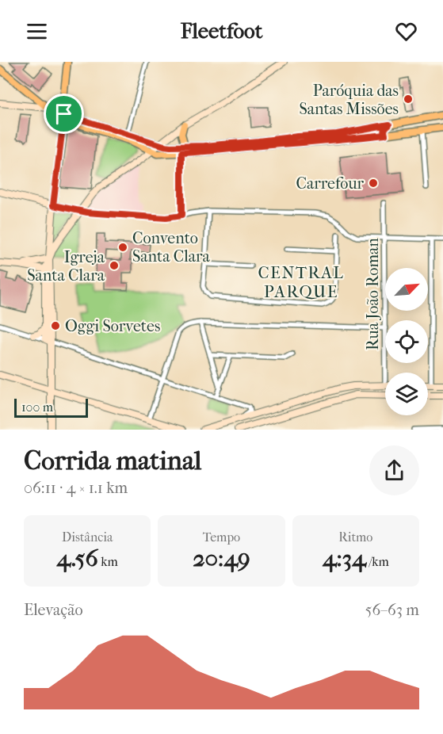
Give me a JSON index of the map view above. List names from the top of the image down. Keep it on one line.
{"streets":{"street":["Rua João Roman"]},"districts":["CENTRAL PARQUE"],"places":["Paróquia das Santas Missões","Carrefour","Convento Santa Clara","Igreja Santa Clara","Oggi Sorvetes"],"scale_bar":"100 m","north":"top right","page":{"header":"Fleetfoot","scale":"100 m","heading":["Corrida matinal","06:11 · 4 × 1.1 km"],"stats":[["Distância","4.56 km"],["Tempo","20:49"],["Ritmo","4:34 /km"]],"chart":["Elevação","56–63 m"]}}
